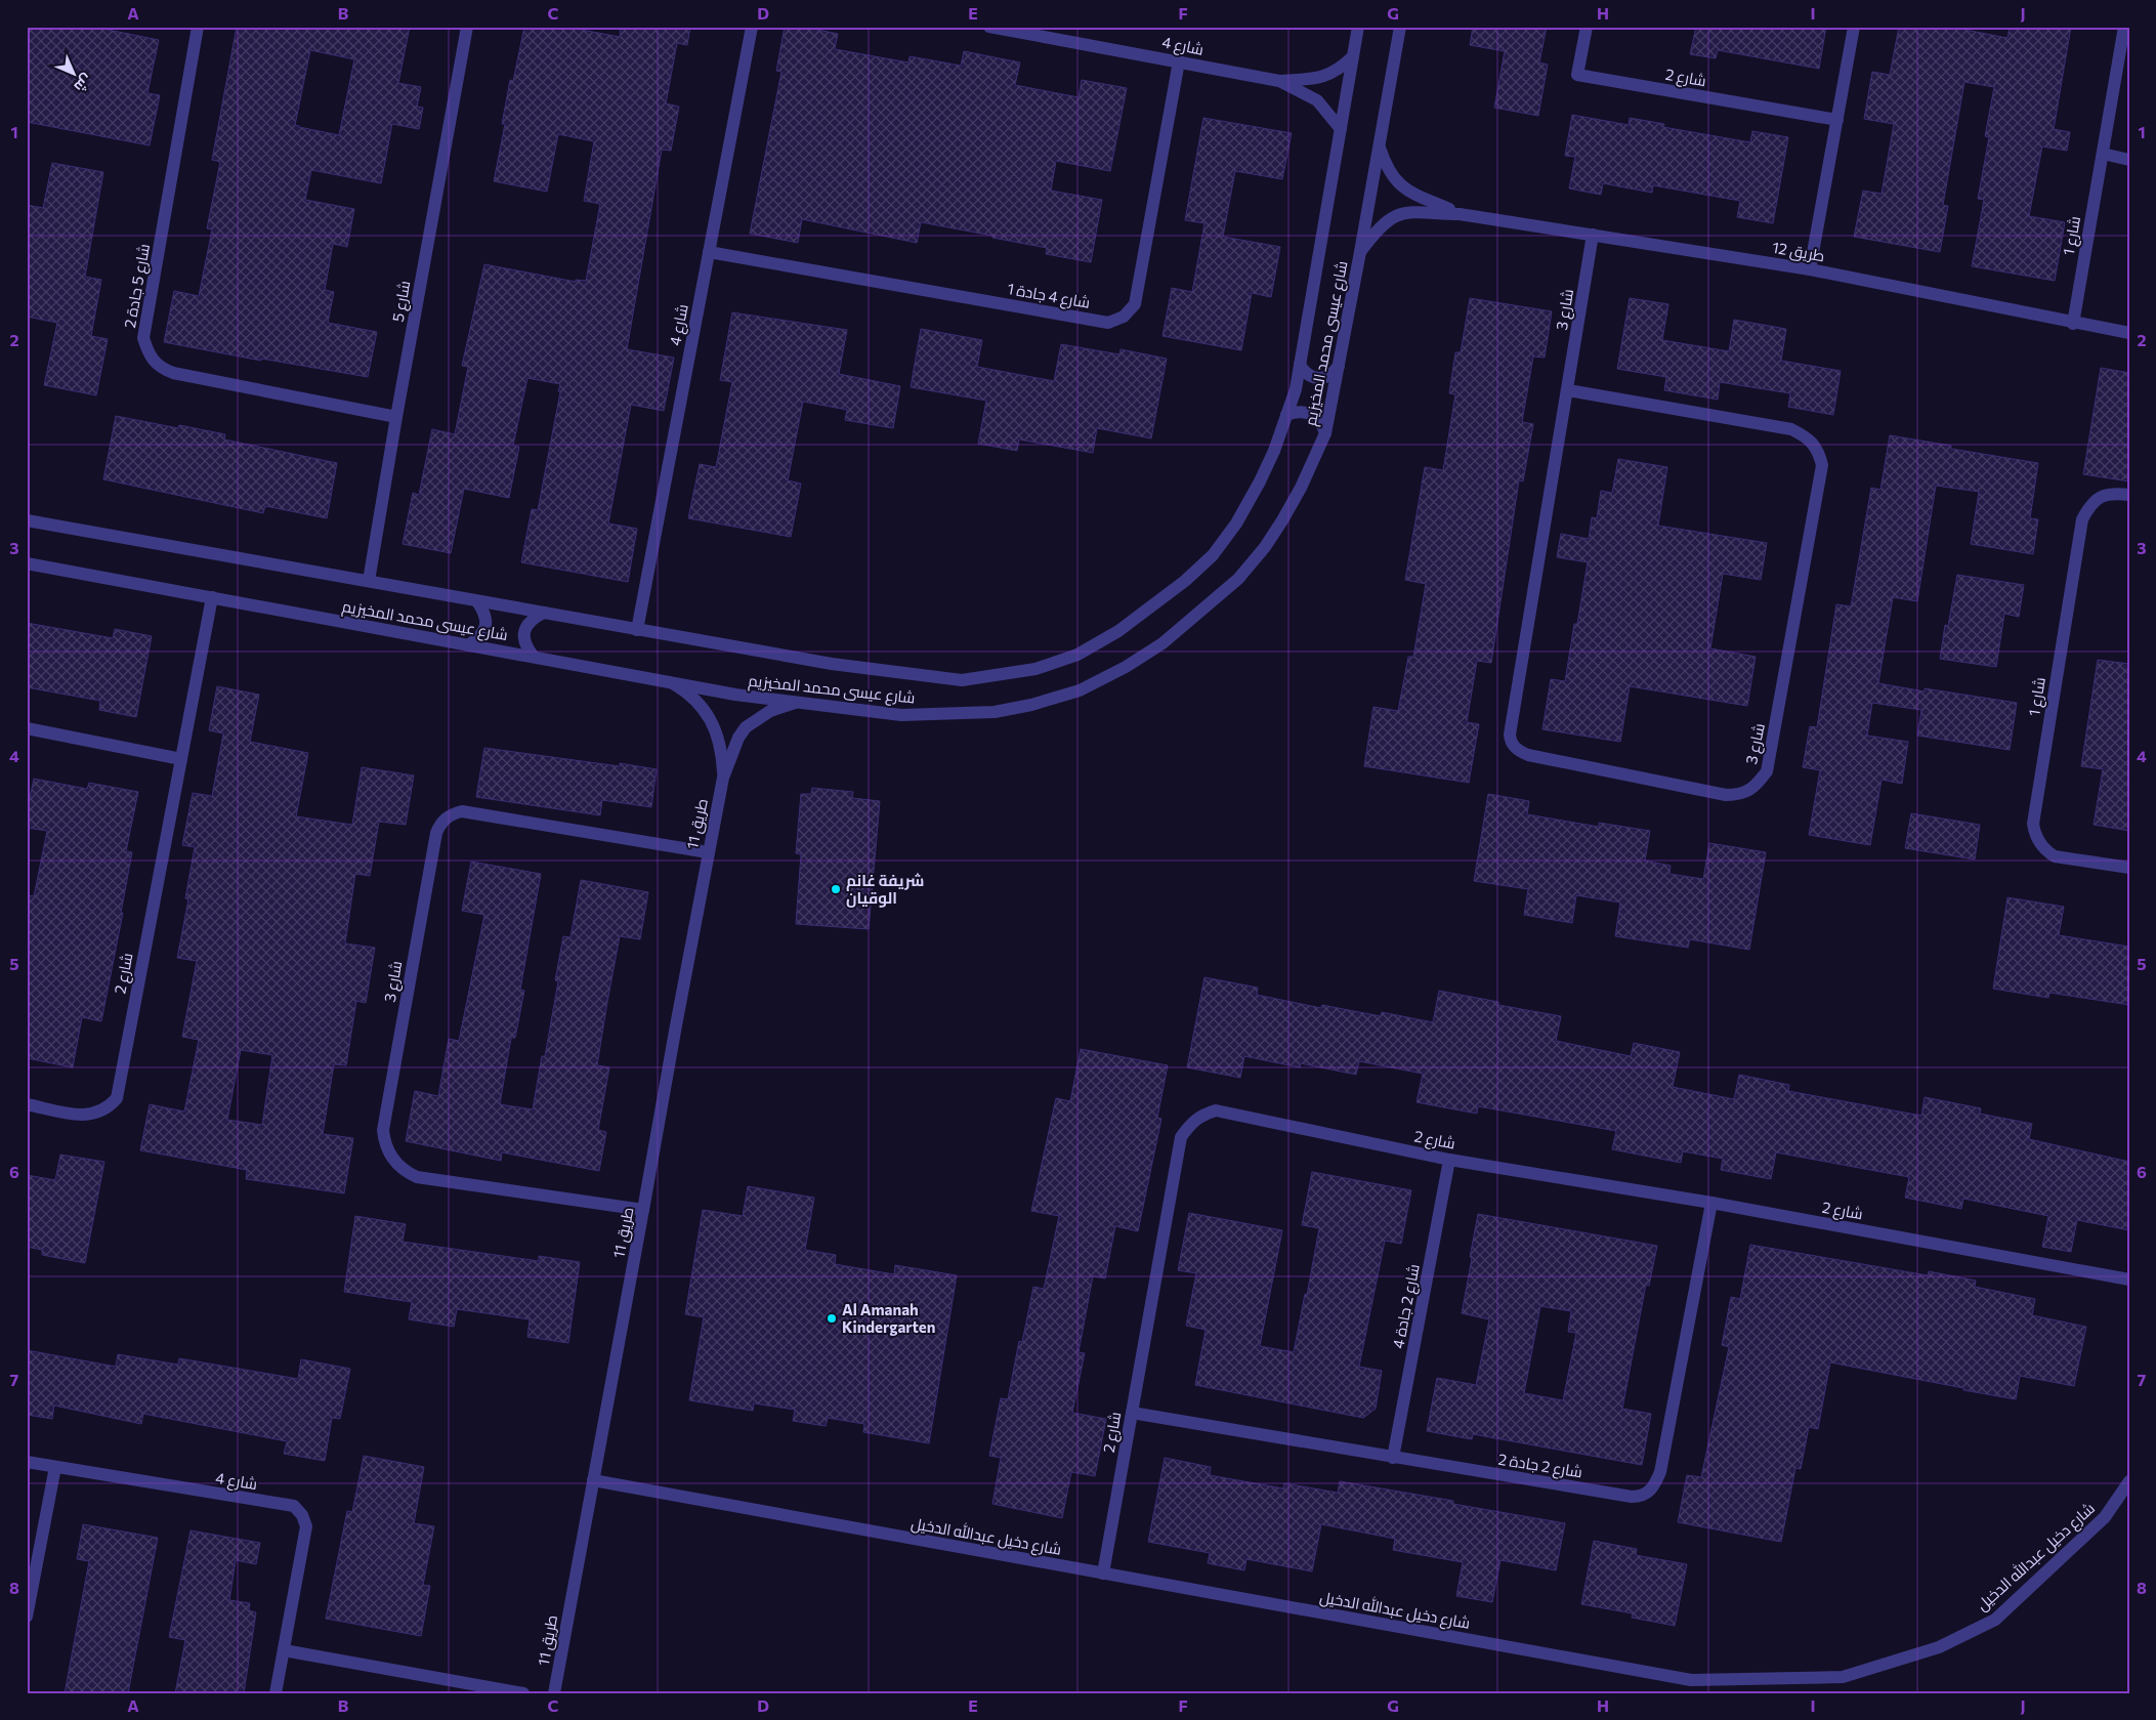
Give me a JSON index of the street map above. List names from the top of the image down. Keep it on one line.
{"streets":{"street":["شارع 4","شارع 2","شارع 1","طريق 12","شارع 5 جادة 2","شارع 4 جادة 1","شارع 5","شارع 3","شارع عيسى محمد المخيزيم","طريق 11","شارع 2 جادة 4","شارع 2 جادة 2","شارع دخيل عبدالله الدخيل"]},"crossings":[["شارع 4","شارع 4 جادة 1"],["شارع 4","شارع عيسى محمد المخيزيم"],["شارع 2","شارع عيسى محمد المخيزيم"],["شارع 2","شارع 2 جادة 4"],["شارع 2","شارع 2 جادة 2"],["شارع 2","شارع دخيل عبدالله الدخيل"],["شارع 1","طريق 12"],["طريق 12","شارع 3"],["طريق 12","شارع عيسى محمد المخيزيم"],["شارع 5 جادة 2","شارع 5"],["شارع 5","شارع عيسى محمد المخيزيم"],["شارع 3","طريق 11"],["شارع عيسى محمد المخيزيم","طريق 11"],["طريق 11","شارع دخيل عبدالله الدخيل"],["شارع 2 جادة 4","شارع 2 جادة 2"]],"places":["شريفة غانم الوقيان","Al Amanah Kindergarten"],"north":"bottom right","grid":{"columns":["A","B","C","D","E","F","G","H","I","J"],"rows":["1","2","3","4","5","6","7","8"]}}
